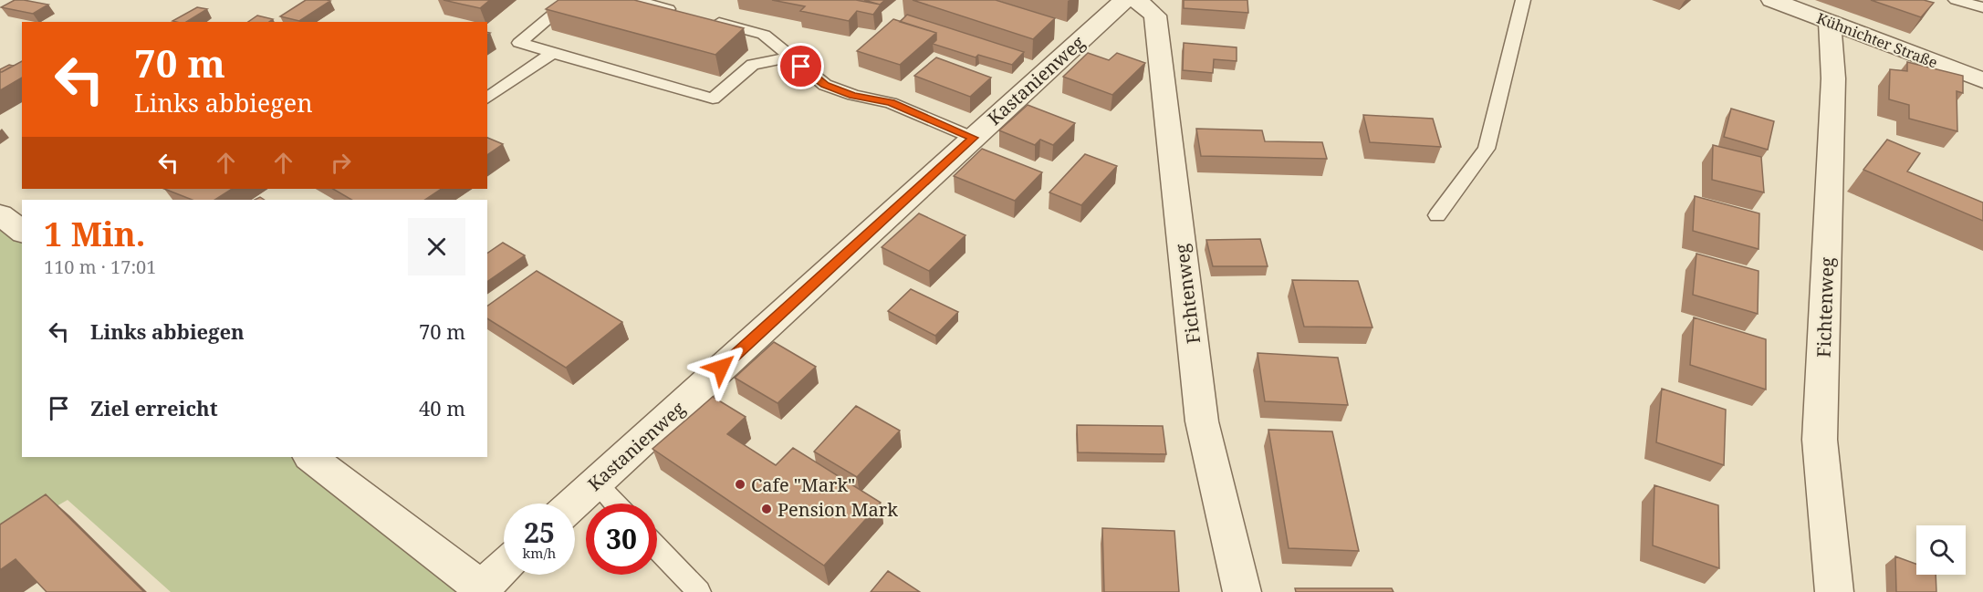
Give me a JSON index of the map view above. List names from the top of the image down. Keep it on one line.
{"streets":{"street":["Kühnichter Straße","Kastanienweg","Fichtenweg"]},"crossings":[["Kühnichter Straße","Fichtenweg"]],"places":["Cafe \"Mark\"","Pension Mark"],"page":{"turn":["70 m","Links abbiegen"],"heading":["1 Min.","110 m · 17:01"],"list":[{"name":"Links abbiegen","value":"70 m"},{"name":"Ziel erreicht","value":"40 m"}],"speed":"25 km/h","limit":"30"}}
